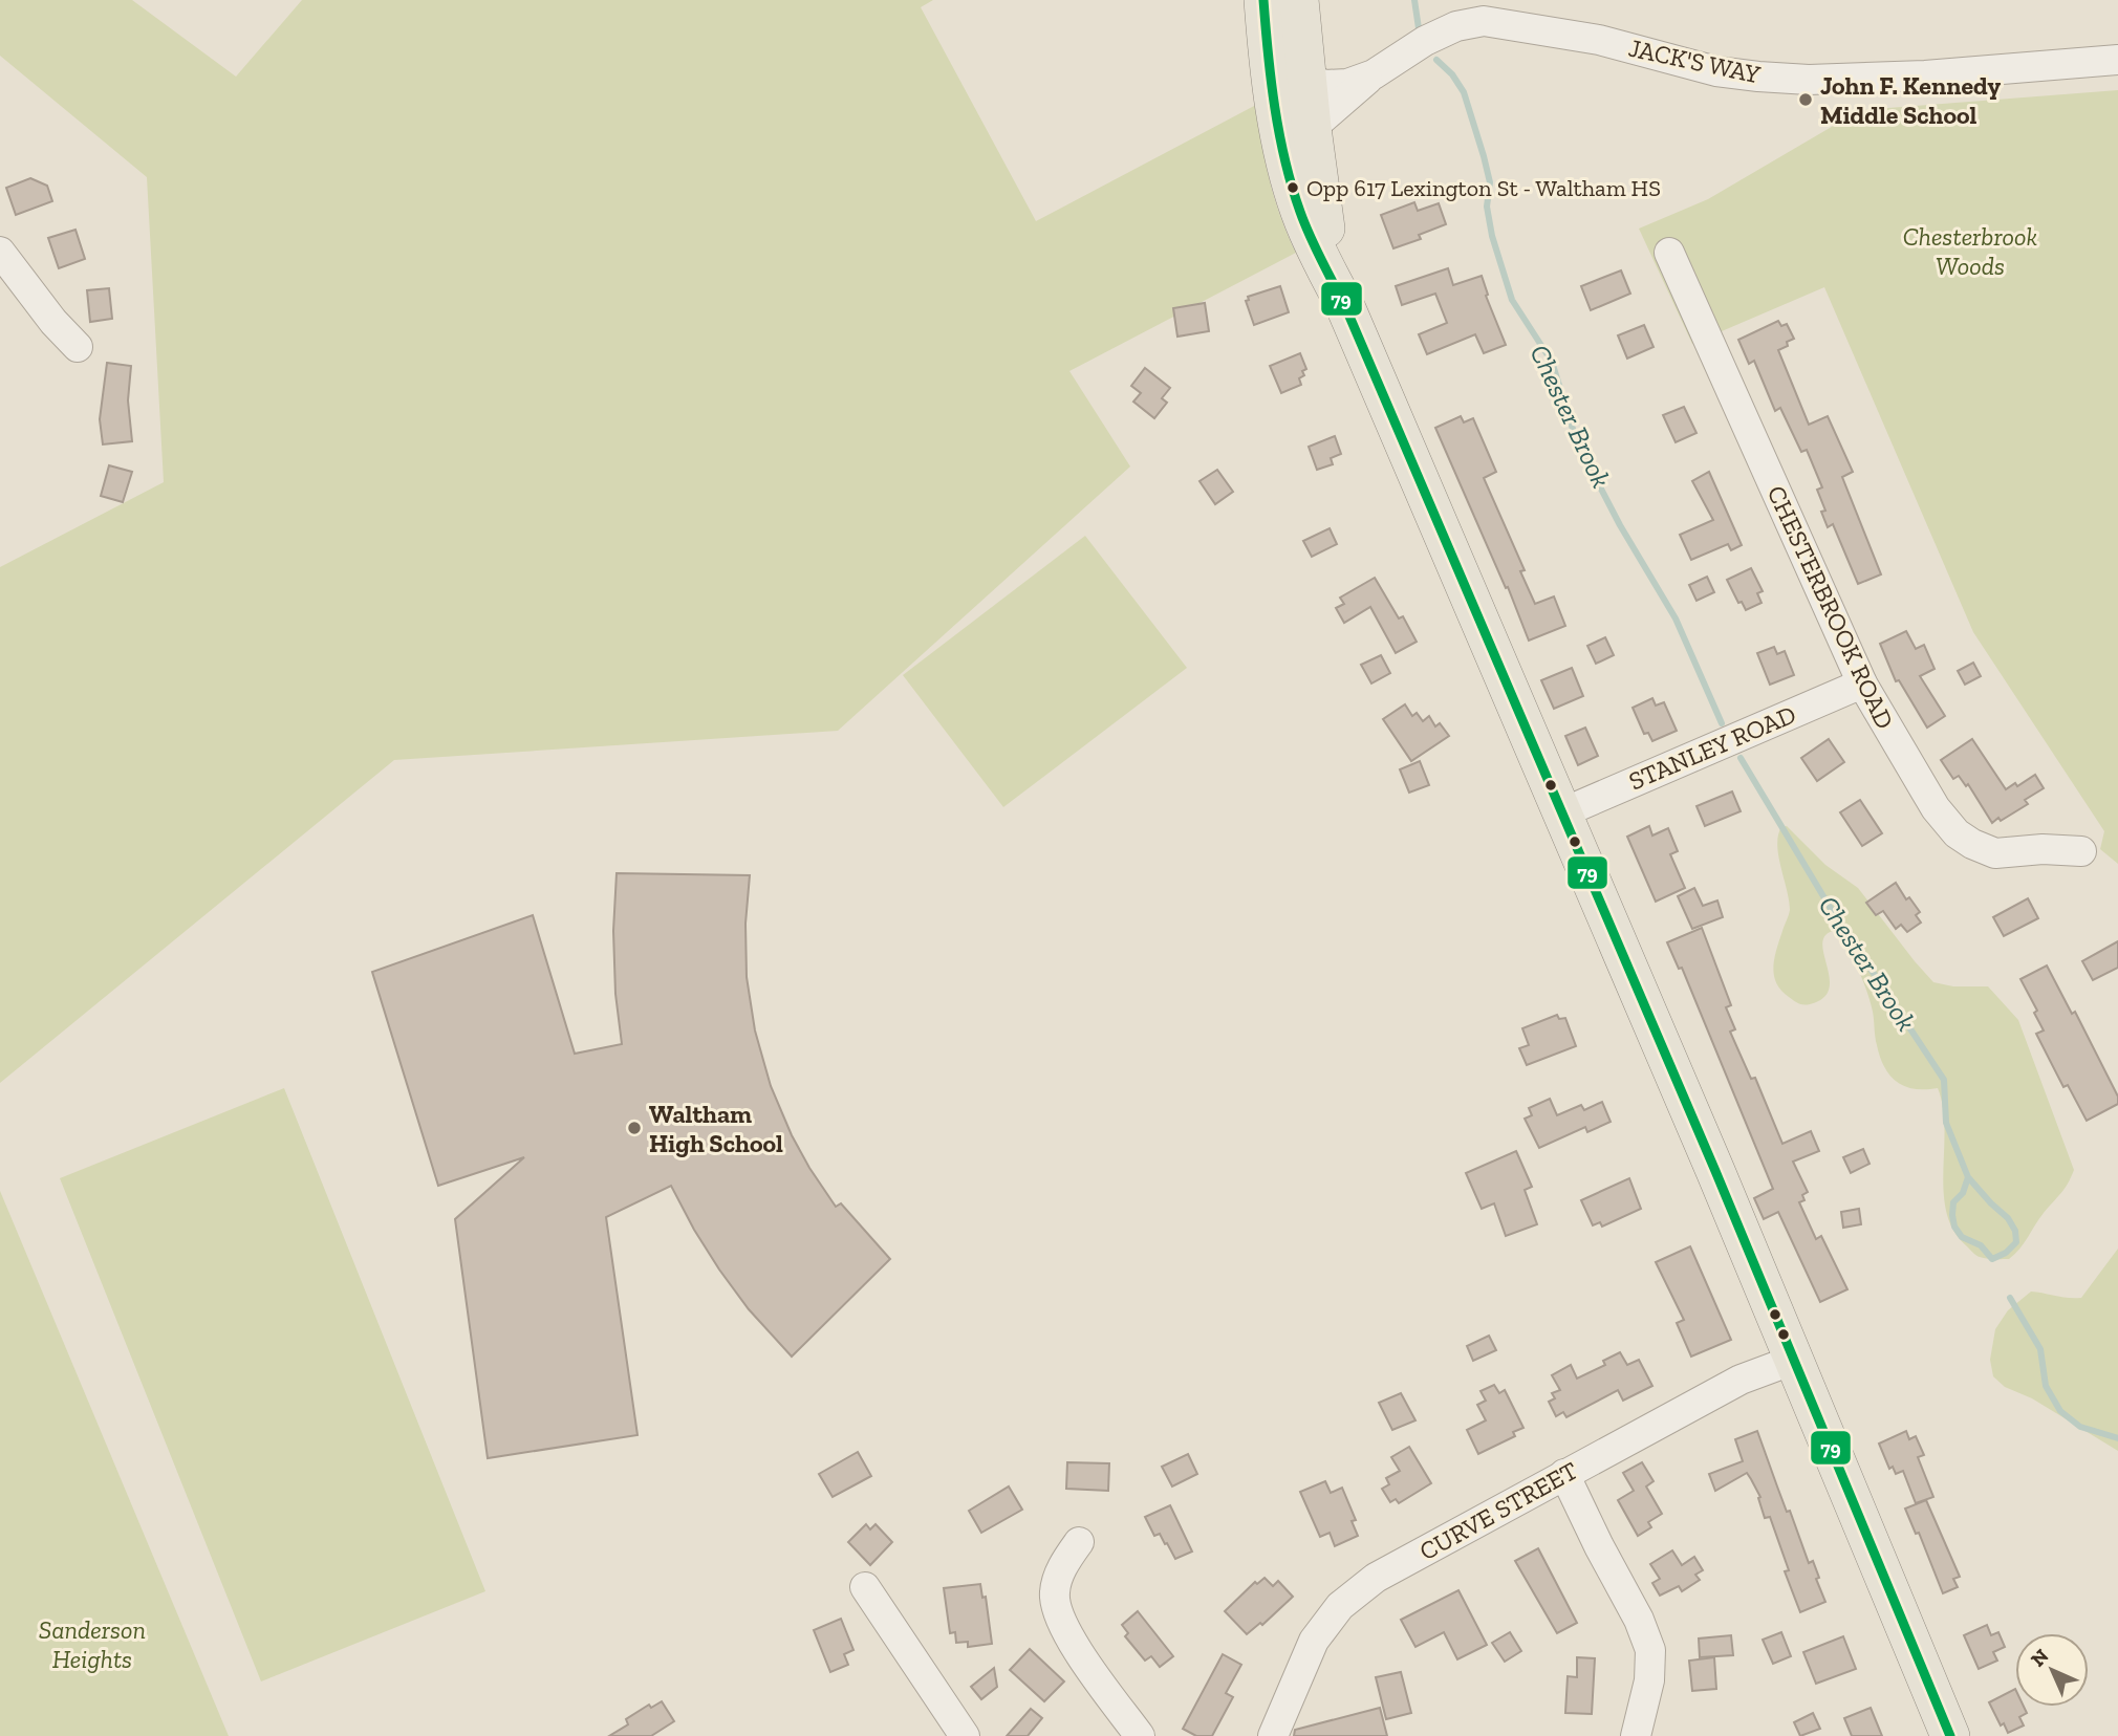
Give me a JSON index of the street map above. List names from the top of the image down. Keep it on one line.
{"streets":{"street":["JACK'S WAY","CHESTERBROOK ROAD","STANLEY ROAD","CURVE STREET"]},"crossings":[["CHESTERBROOK ROAD","STANLEY ROAD"]],"water":["Chester Brook"],"parks":["Chesterbrook Woods","Sanderson Heights"],"places":["John F. Kennedy Middle School","Opp 617 Lexington St - Waltham HS","Waltham High School"],"lines":["transit line 79"],"north":"top left"}
